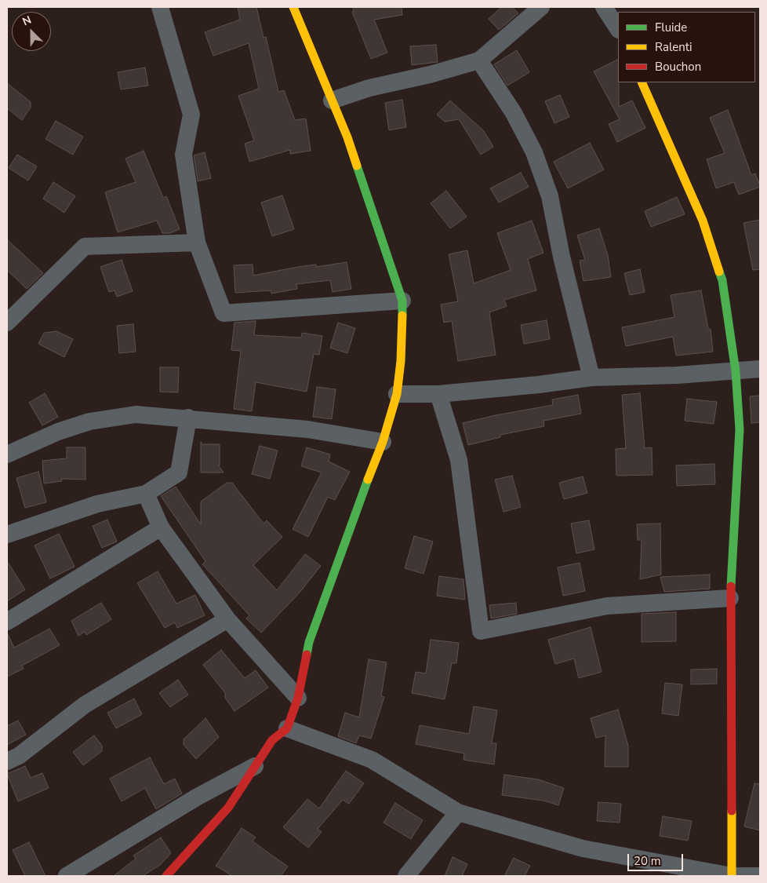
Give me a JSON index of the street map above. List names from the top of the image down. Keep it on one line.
{"legend":["Fluide","Ralenti","Bouchon"],"scale_bar":"20 m","north":"top left"}
